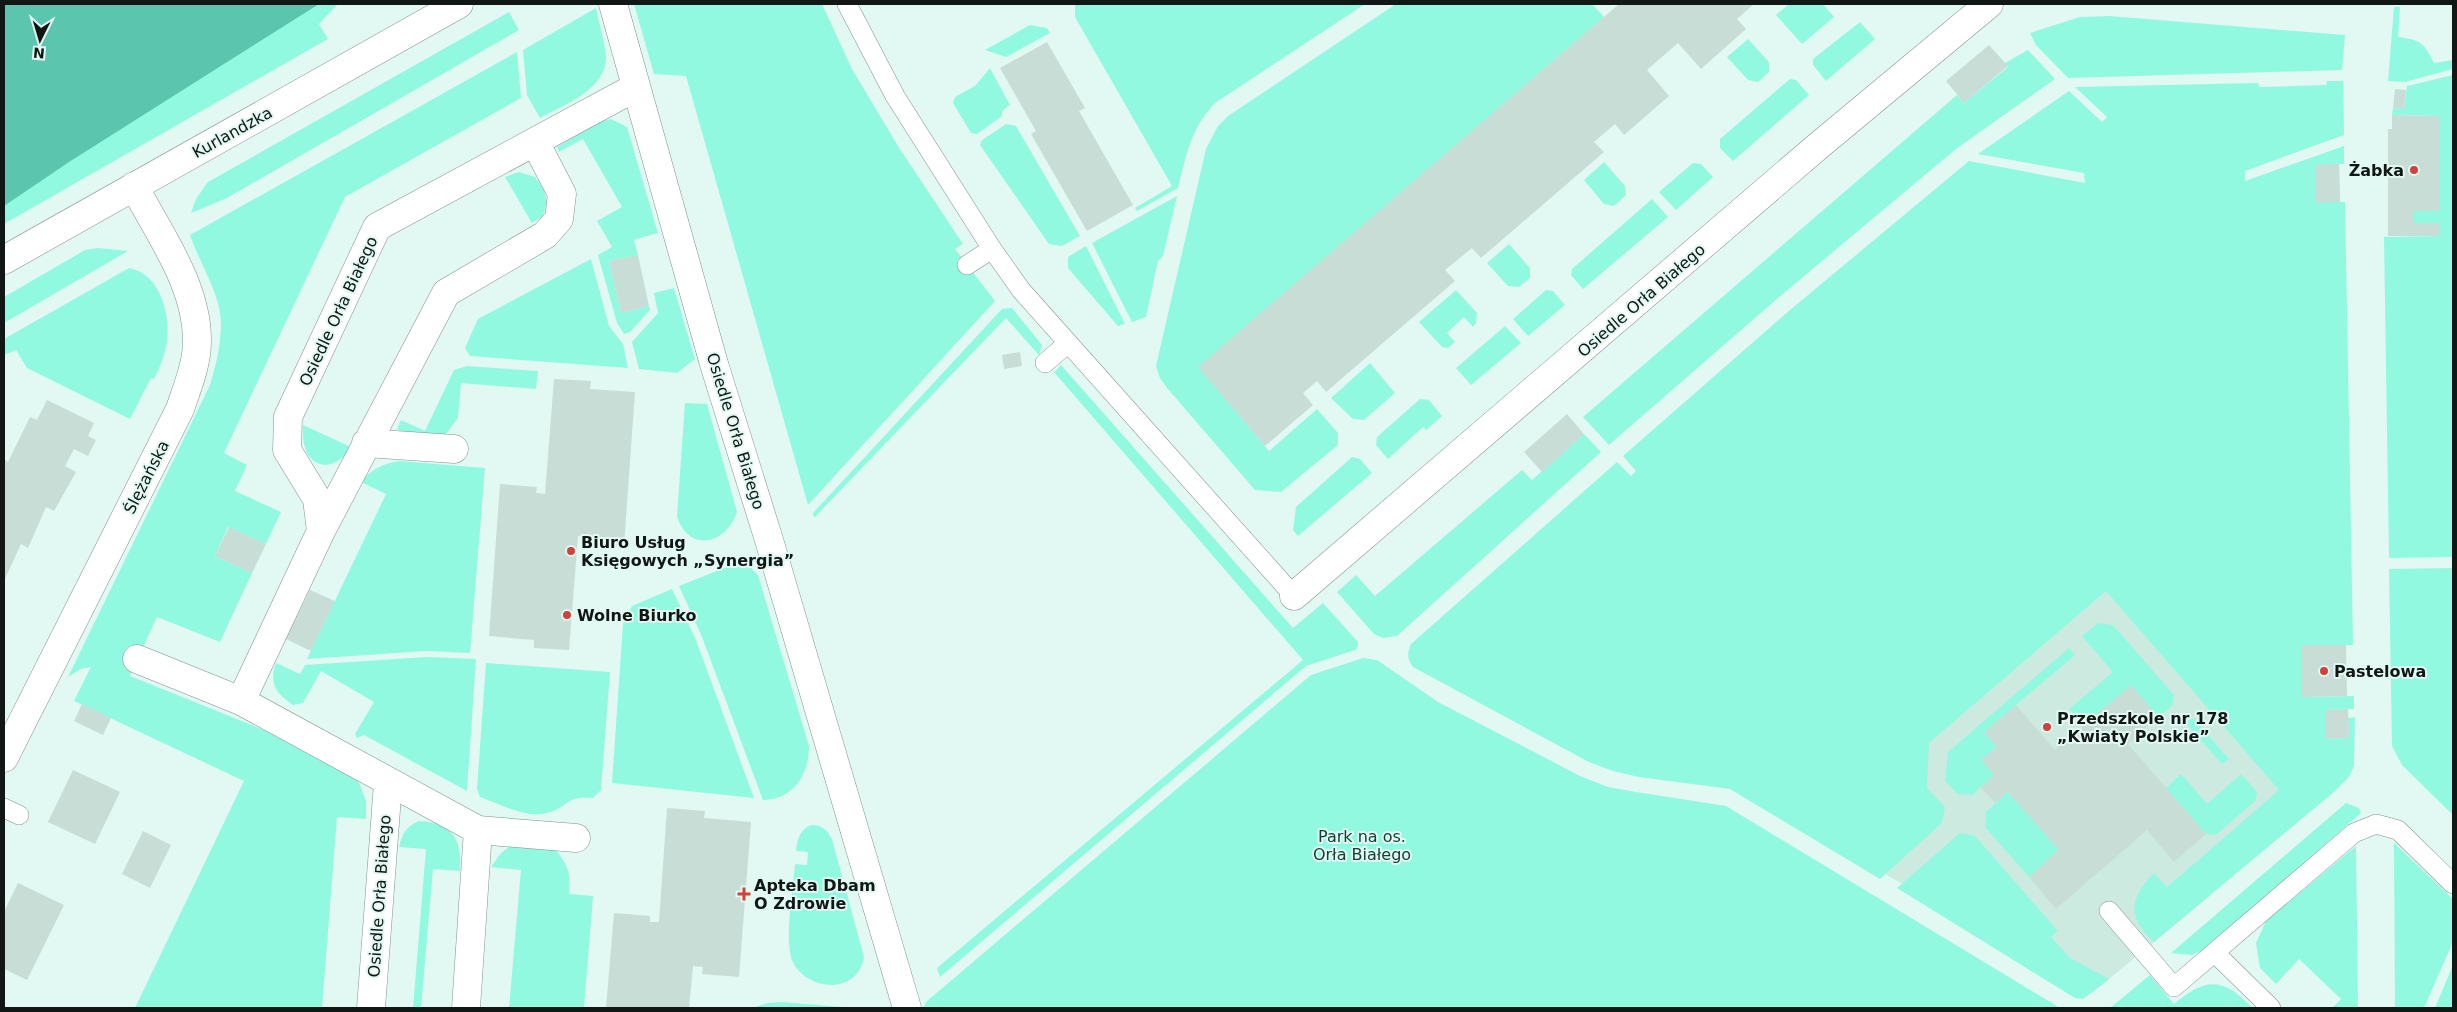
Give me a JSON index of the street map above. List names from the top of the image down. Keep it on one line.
{"streets":{"street":["Kurlandzka","Osiedle Orła Białego","Ślężańska"]},"crossings":[["Kurlandzka","Ślężańska"]],"parks":["Park na os. Orła Białego"],"places":{"other":["Żabka","Biuro Usług Księgowych „Synergia”","Wolne Biurko","Pastelowa","Przedszkole nr 178 „Kwiaty Polskie”"],"health":["Apteka Dbam O Zdrowie"]},"north":"bottom"}
